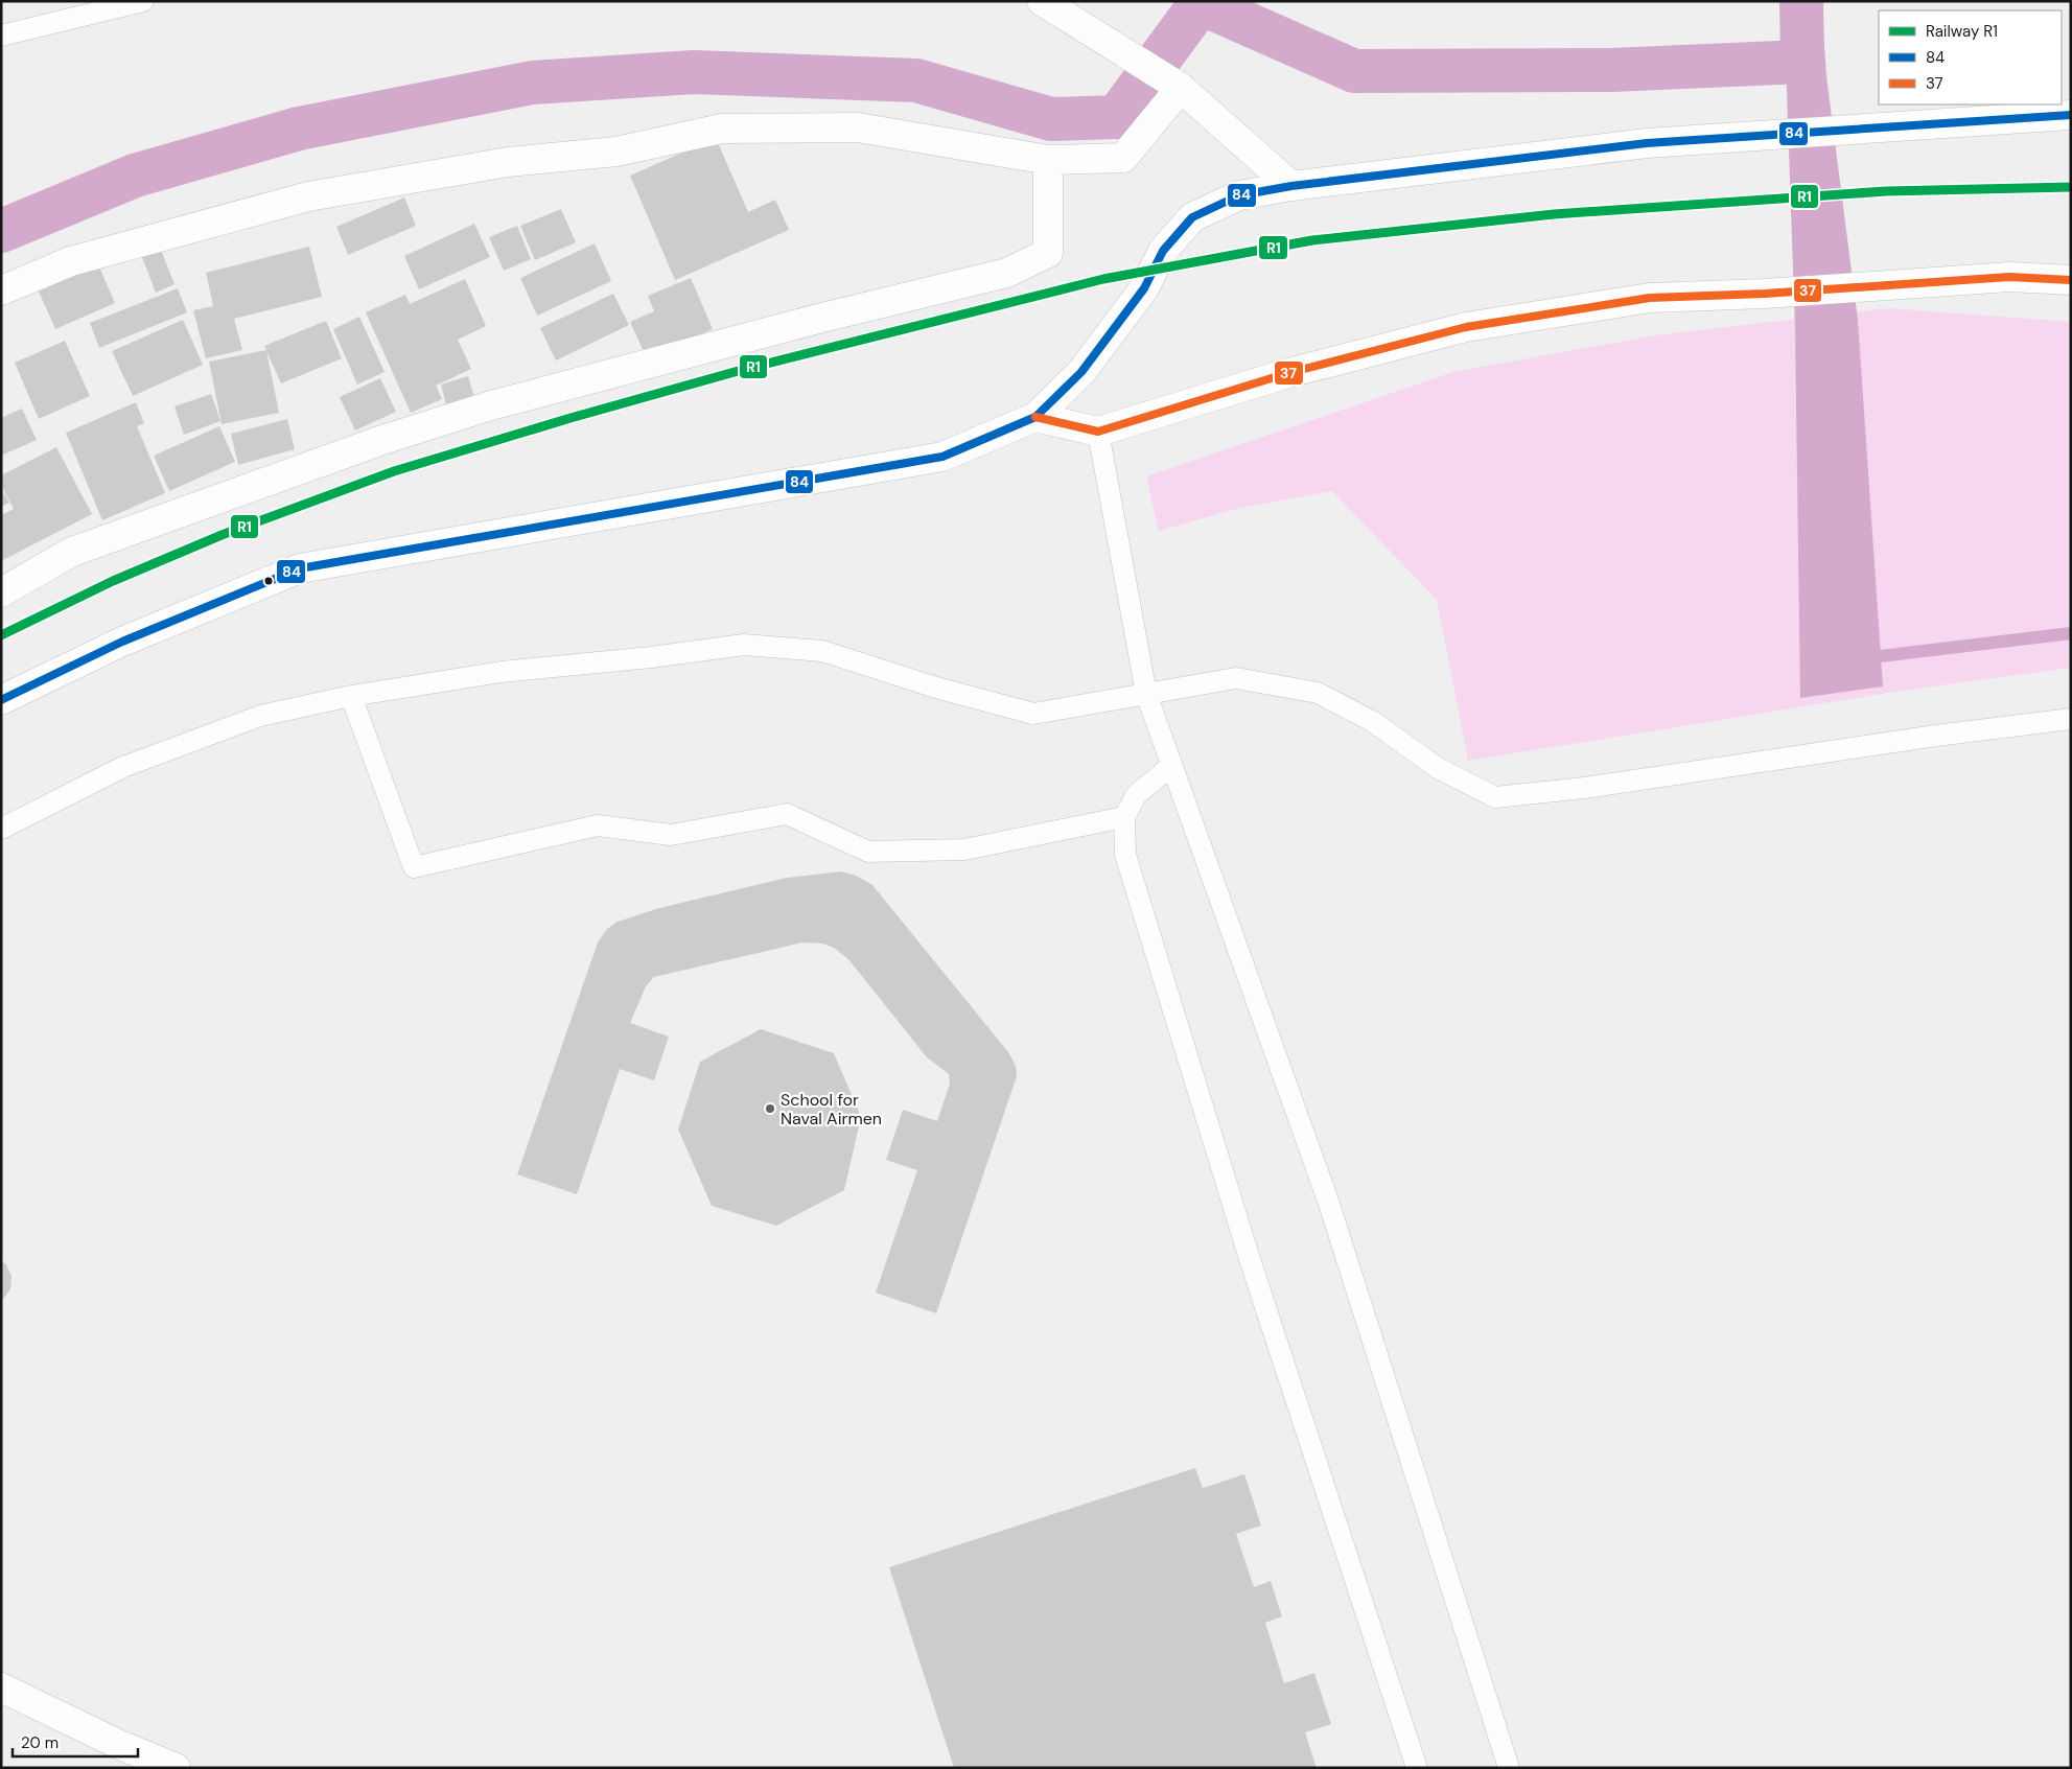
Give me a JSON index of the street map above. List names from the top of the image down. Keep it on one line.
{"places":["School for Naval Airmen"],"lines":["transit line 84","rail line R1","transit line 37"],"legend":["Railway R1","84","37"],"scale_bar":"20 m"}
